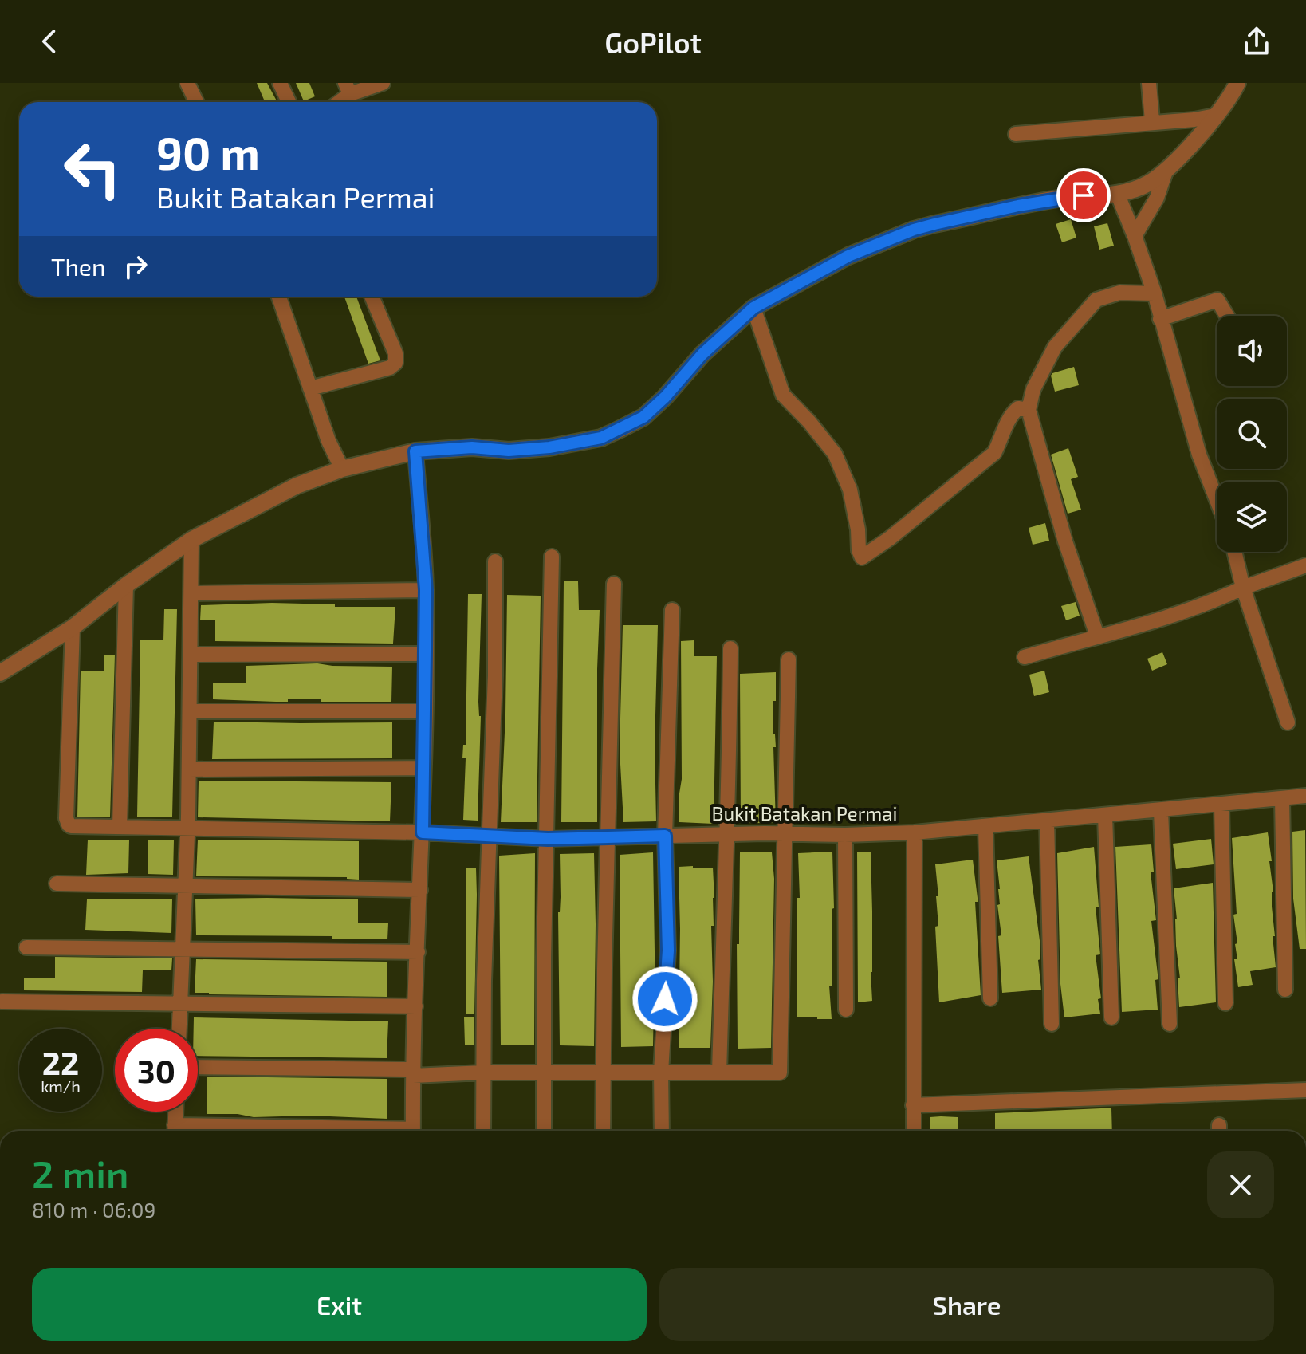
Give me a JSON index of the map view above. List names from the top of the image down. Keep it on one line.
{"streets":{"street":["Bukit Batakan Permai"]},"page":{"header":"GoPilot","turn":["90 m","Bukit Batakan Permai"],"then":"Then","speed":"22 km/h","limit":"30","heading":["2 min","810 m · 06:09"],"buttons":["Exit","Share"]}}
